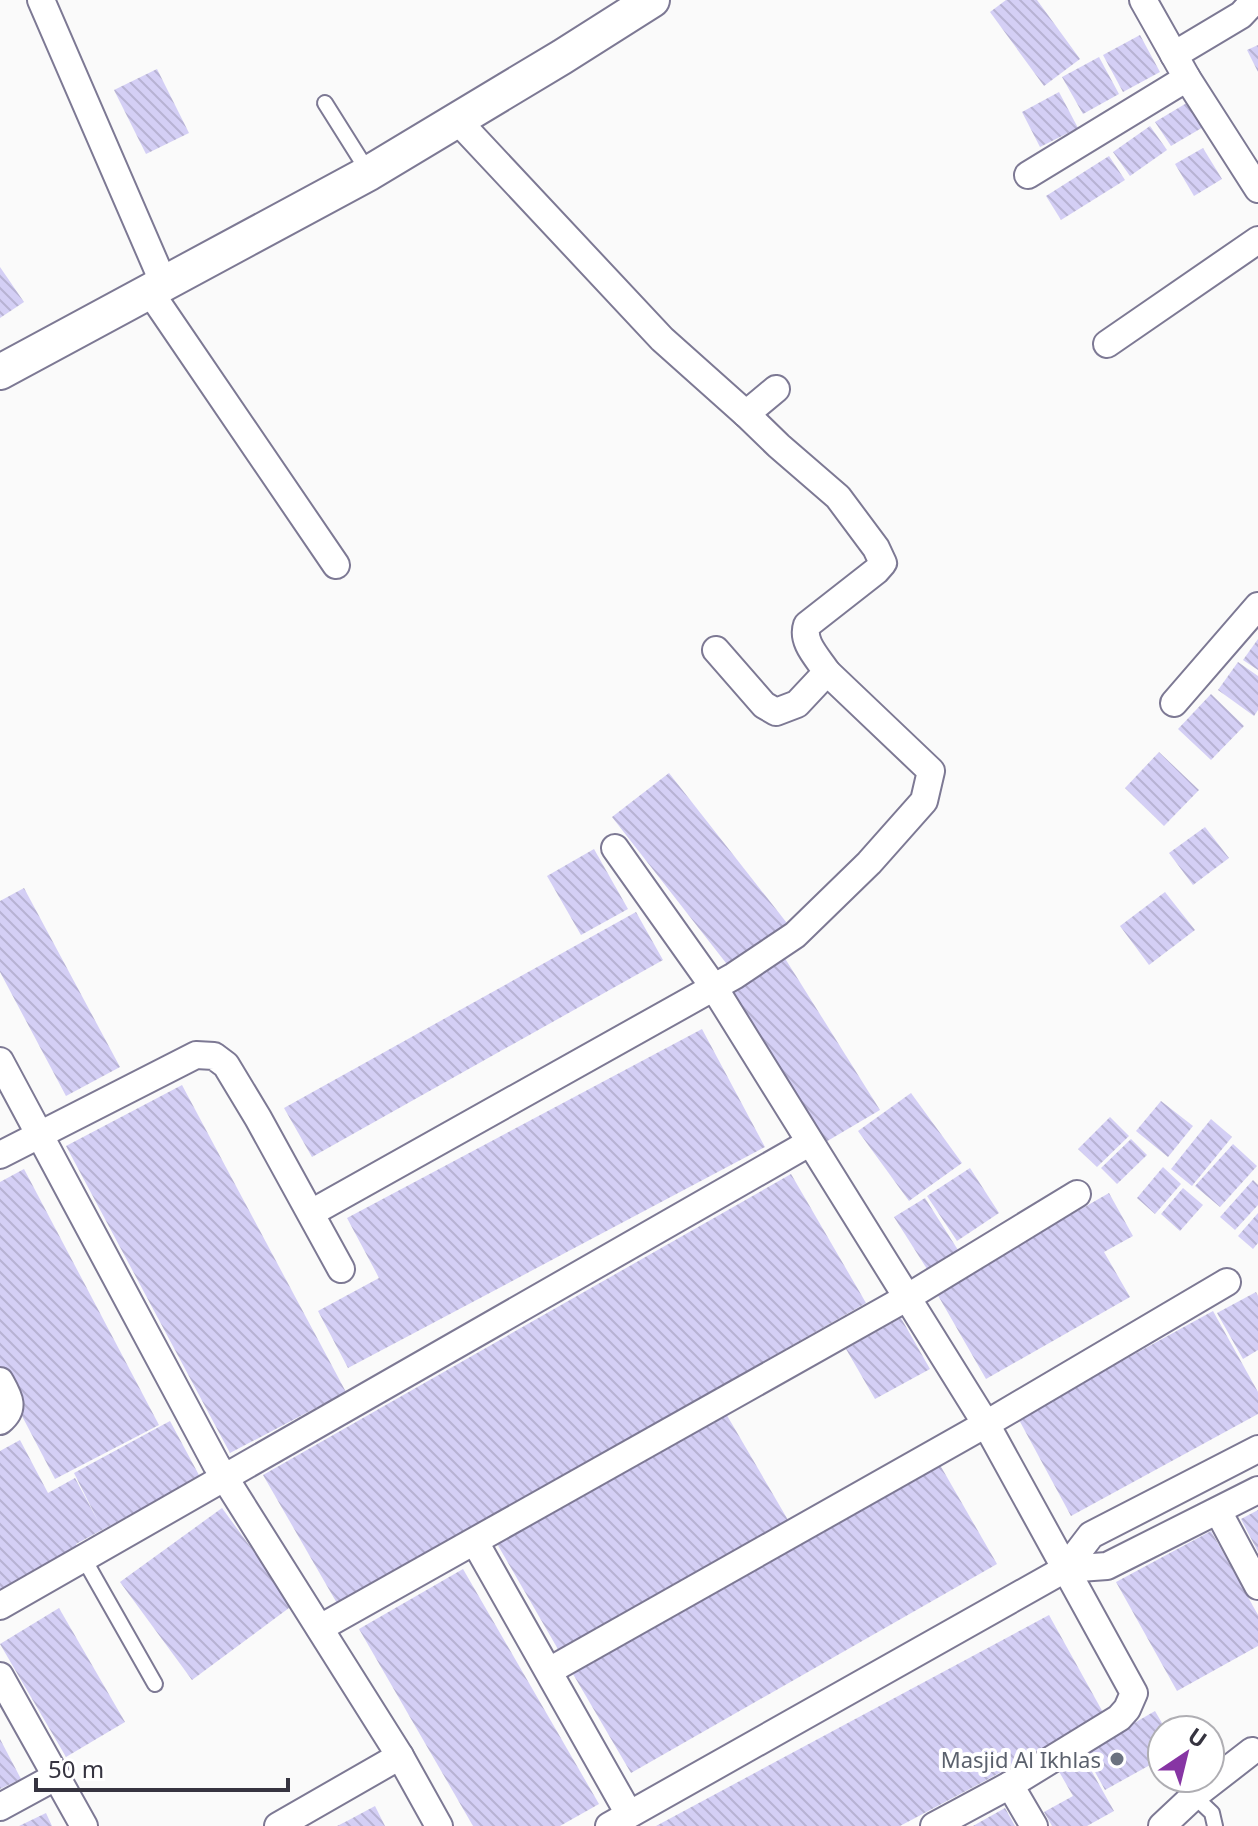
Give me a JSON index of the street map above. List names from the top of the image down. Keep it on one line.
{"places":["Masjid Al Ikhlas"],"scale_bar":"50 m","north":"top right"}
